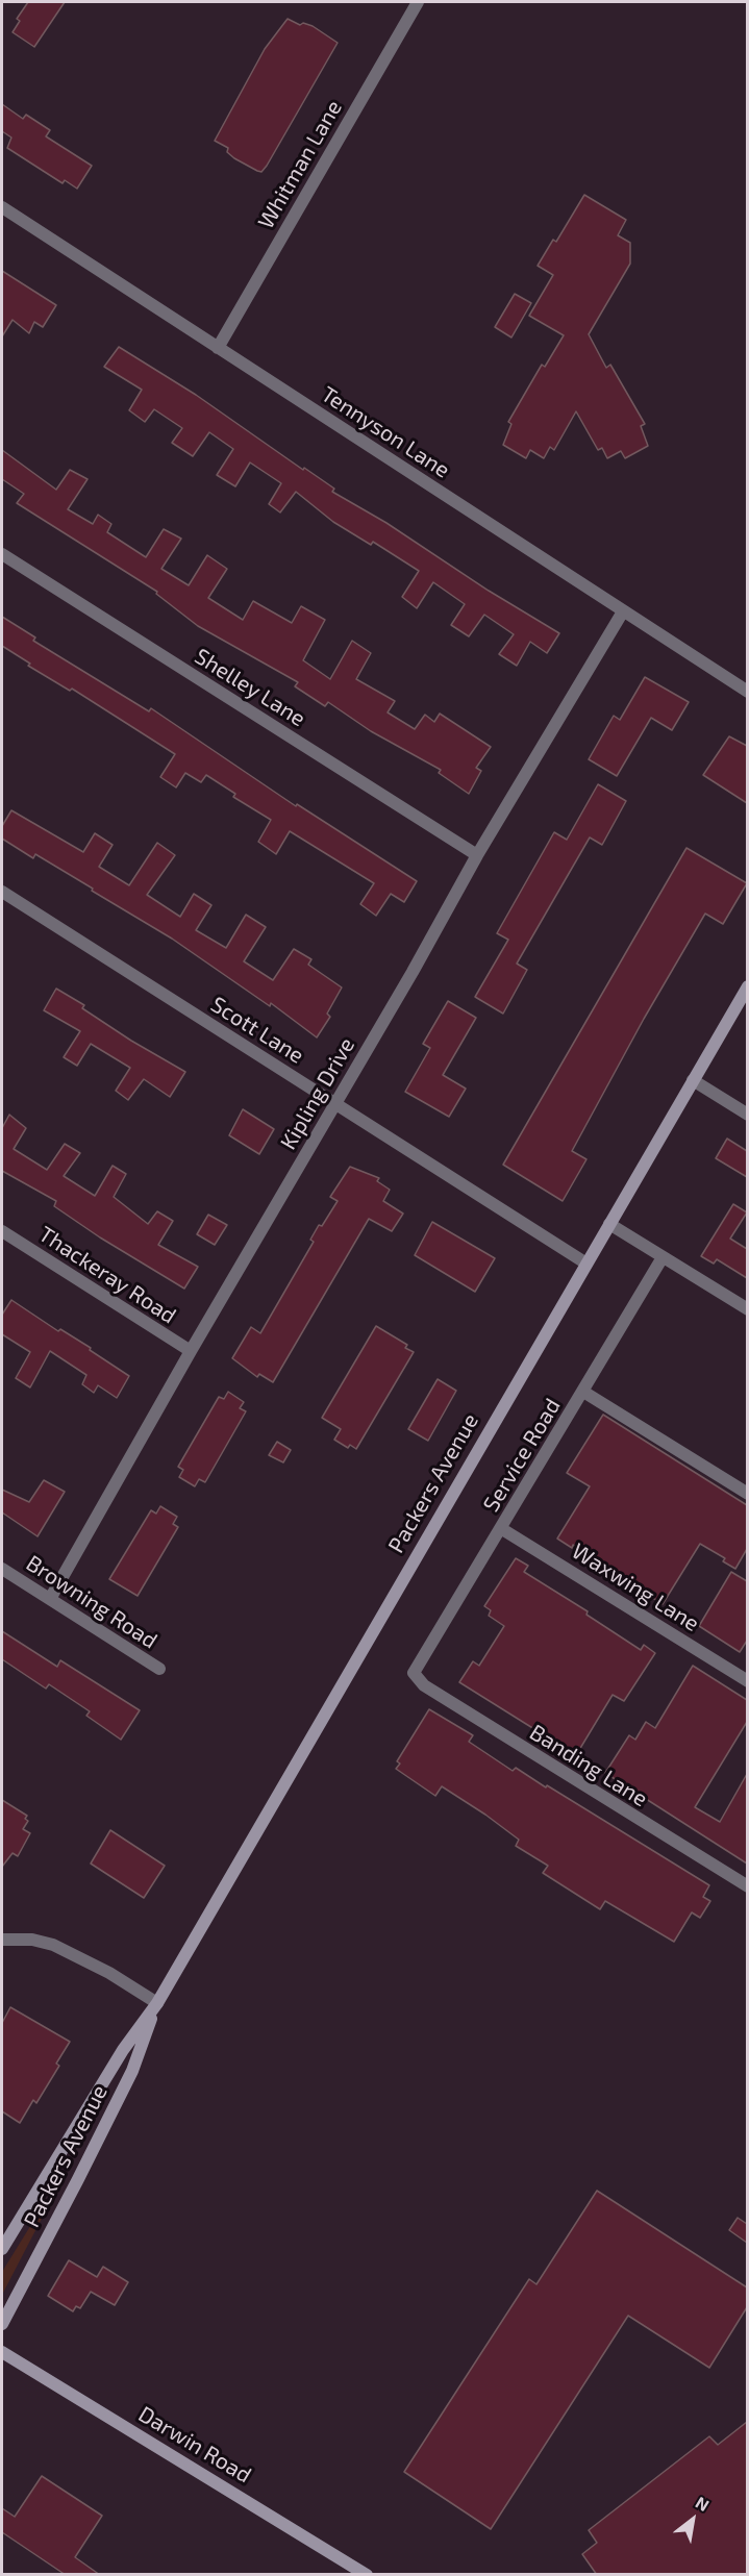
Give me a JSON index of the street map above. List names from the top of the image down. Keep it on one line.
{"streets":{"main road":["Packers Avenue","Darwin Road"],"street":["Whitman Lane","Tennyson Lane","Shelley Lane","Scott Lane","Kipling Drive","Thackeray Road","Service Road","Waxwing Lane","Browning Road","Banding Lane"]},"crossings":[["Whitman Lane","Tennyson Lane"],["Tennyson Lane","Kipling Drive"],["Shelley Lane","Kipling Drive"],["Scott Lane","Kipling Drive"],["Scott Lane","Packers Avenue"],["Kipling Drive","Thackeray Road"],["Kipling Drive","Browning Road"],["Service Road","Waxwing Lane"],["Service Road","Banding Lane"]],"north":"top right"}
